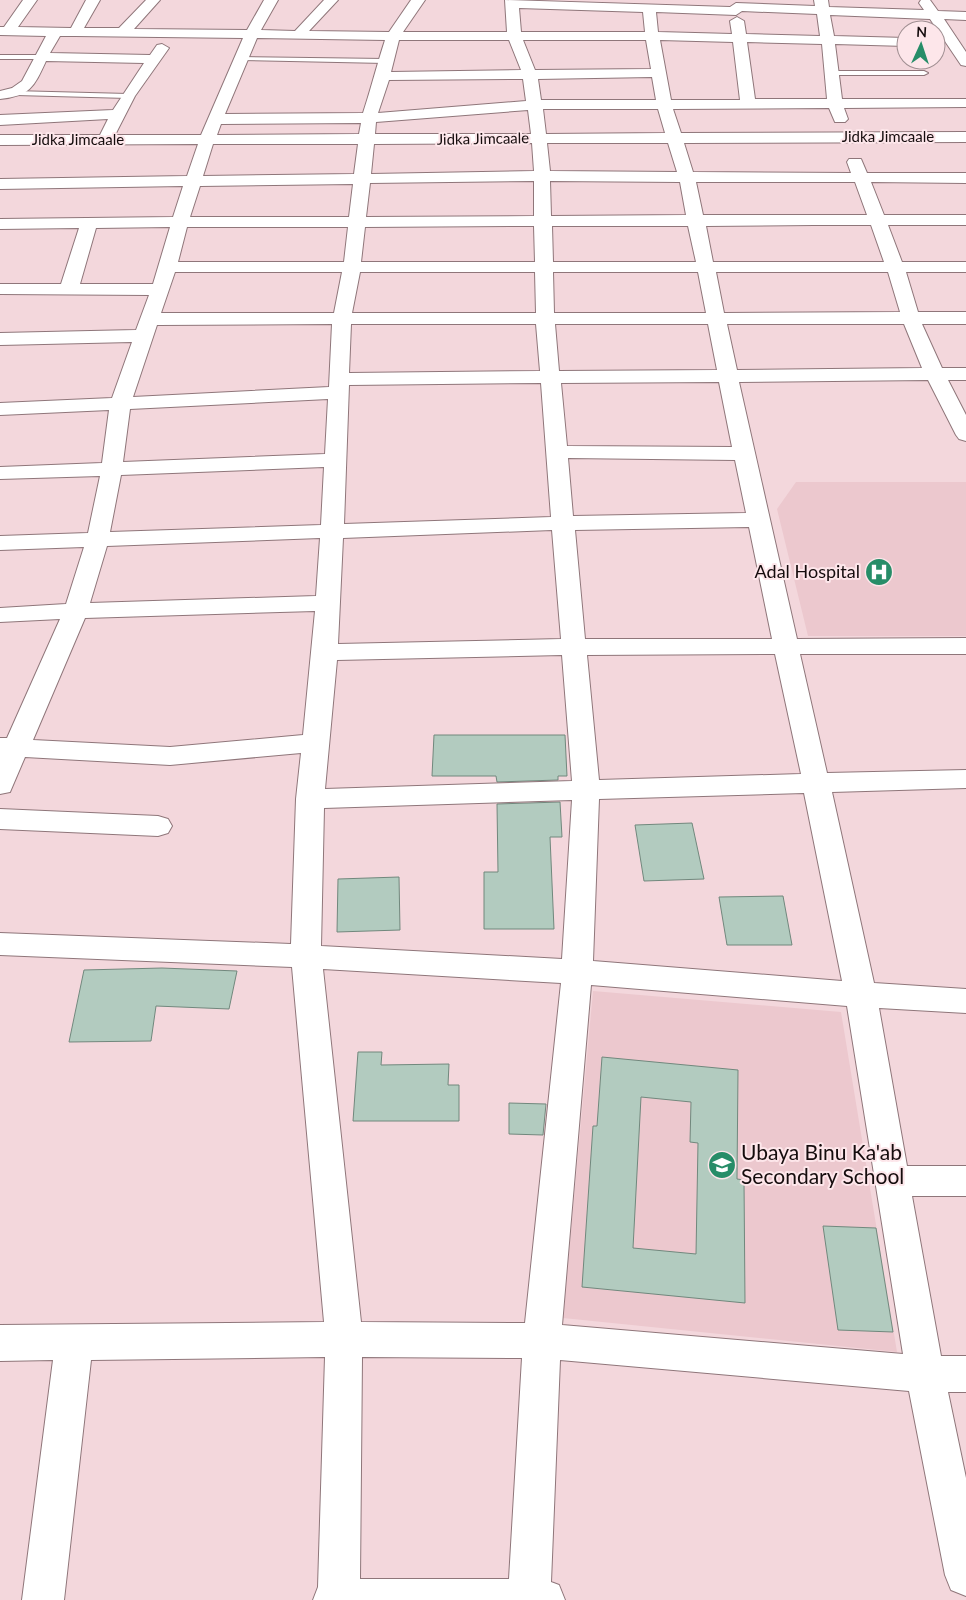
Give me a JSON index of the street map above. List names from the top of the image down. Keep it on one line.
{"streets":{"street":["Jidka Jimcaale"]},"places":{"hospital":["Adal Hospital"],"school or university":["Ubaya Binu Ka'ab Secondary School"]},"north":"top"}
